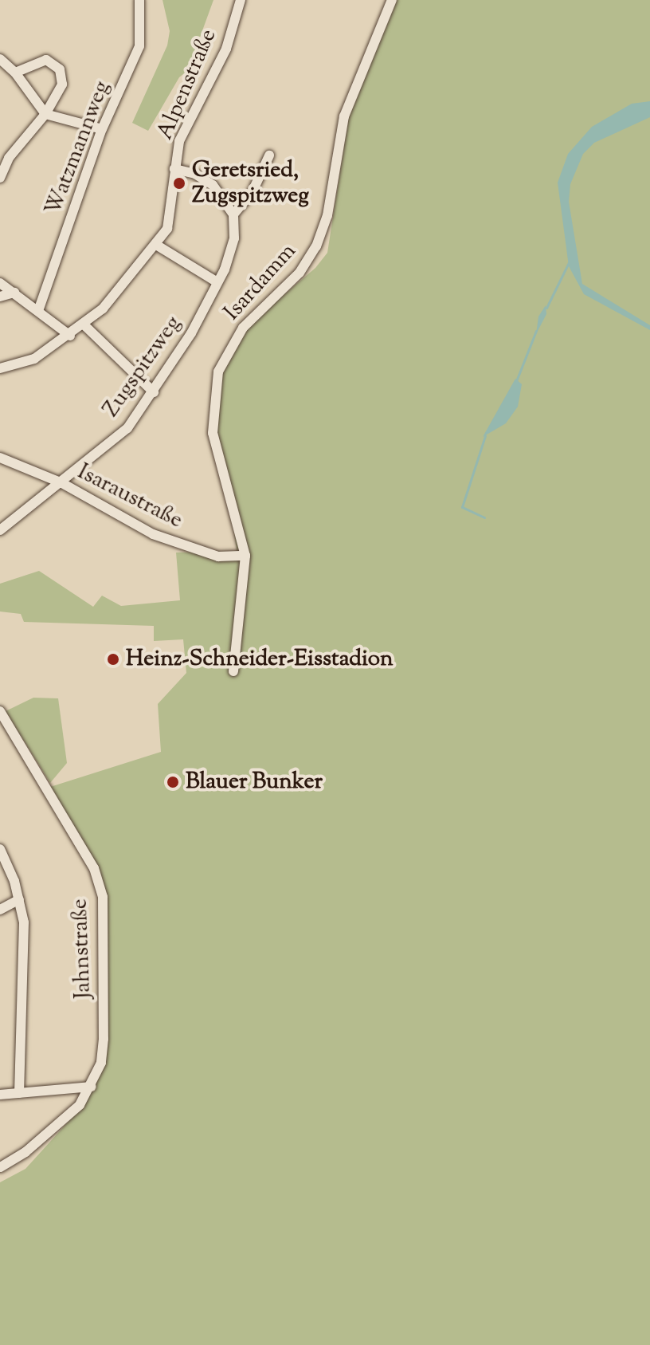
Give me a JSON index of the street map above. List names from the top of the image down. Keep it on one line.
{"streets":{"street":["Alpenstraße","Watzmannweg","Isardamm","Zugspitzweg","Isaraustraße","Jahnstraße"]},"crossings":[["Isardamm","Isaraustraße"],["Zugspitzweg","Isaraustraße"]],"places":["Geretsried, Zugspitzweg","Heinz-Schneider-Eisstadion","Blauer Bunker"]}
